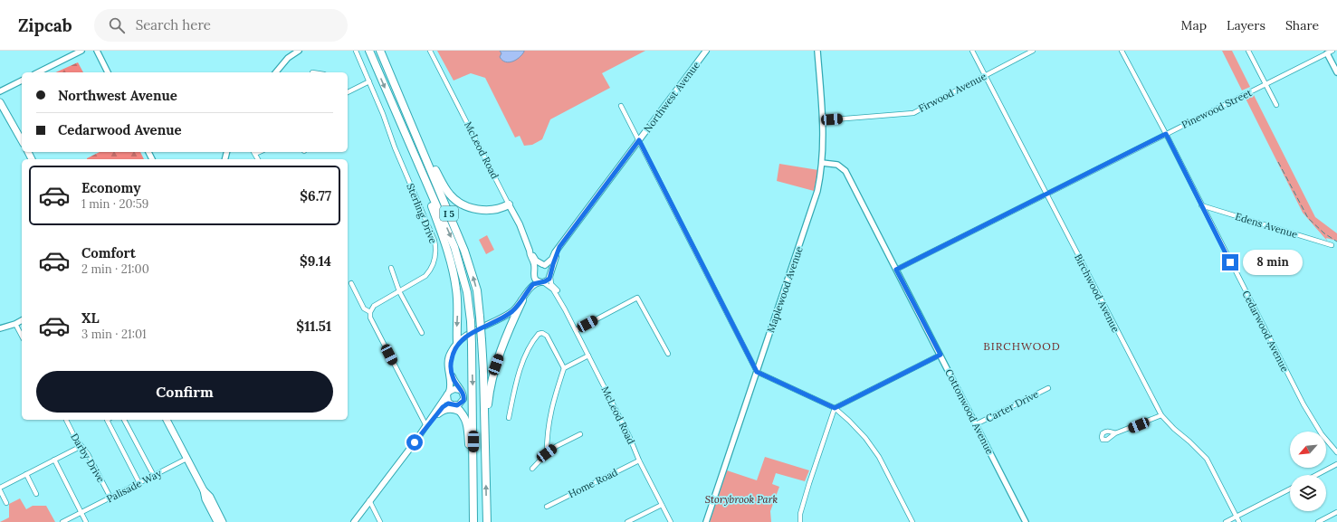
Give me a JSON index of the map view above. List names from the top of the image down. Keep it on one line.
{"streets":{"highway":["I 5"],"main road":["Northwest Avenue","McLeod Road"],"street":["Firwood Avenue","Pinewood Street","Sterling Drive","Edens Avenue","Maplewood Avenue","Birchwood Avenue","Cedarwood Avenue","Carter Drive","Cottonwood Avenue","Darby Drive","Home Road","Palisade Way"]},"crossings":[["Firwood Avenue","Maplewood Avenue"],["Firwood Avenue","Birchwood Avenue"],["Northwest Avenue","McLeod Road"],["Pinewood Street","Birchwood Avenue"],["Pinewood Street","Cedarwood Avenue"],["Pinewood Street","Cottonwood Avenue"],["McLeod Road","Home Road"],["Edens Avenue","Cedarwood Avenue"],["Maplewood Avenue","Cottonwood Avenue"],["Carter Drive","Cottonwood Avenue"],["Darby Drive","Palisade Way"]],"districts":["BIRCHWOOD"],"parks":["Storybrook Park"],"north":"bottom left","page":{"header":"Zipcab","search":"Search here","nav":["Map","Layers","Share"],"banner":["Northwest Avenue","Cedarwood Avenue"],"list":[{"name":"Economy","note":"1 min · 20:59","value":"$6.77"},{"name":"Comfort","note":"2 min · 21:00","value":"$9.14"},{"name":"XL","note":"3 min · 21:01","value":"$11.51"}],"bubble":"8 min","buttons":"Confirm"}}
